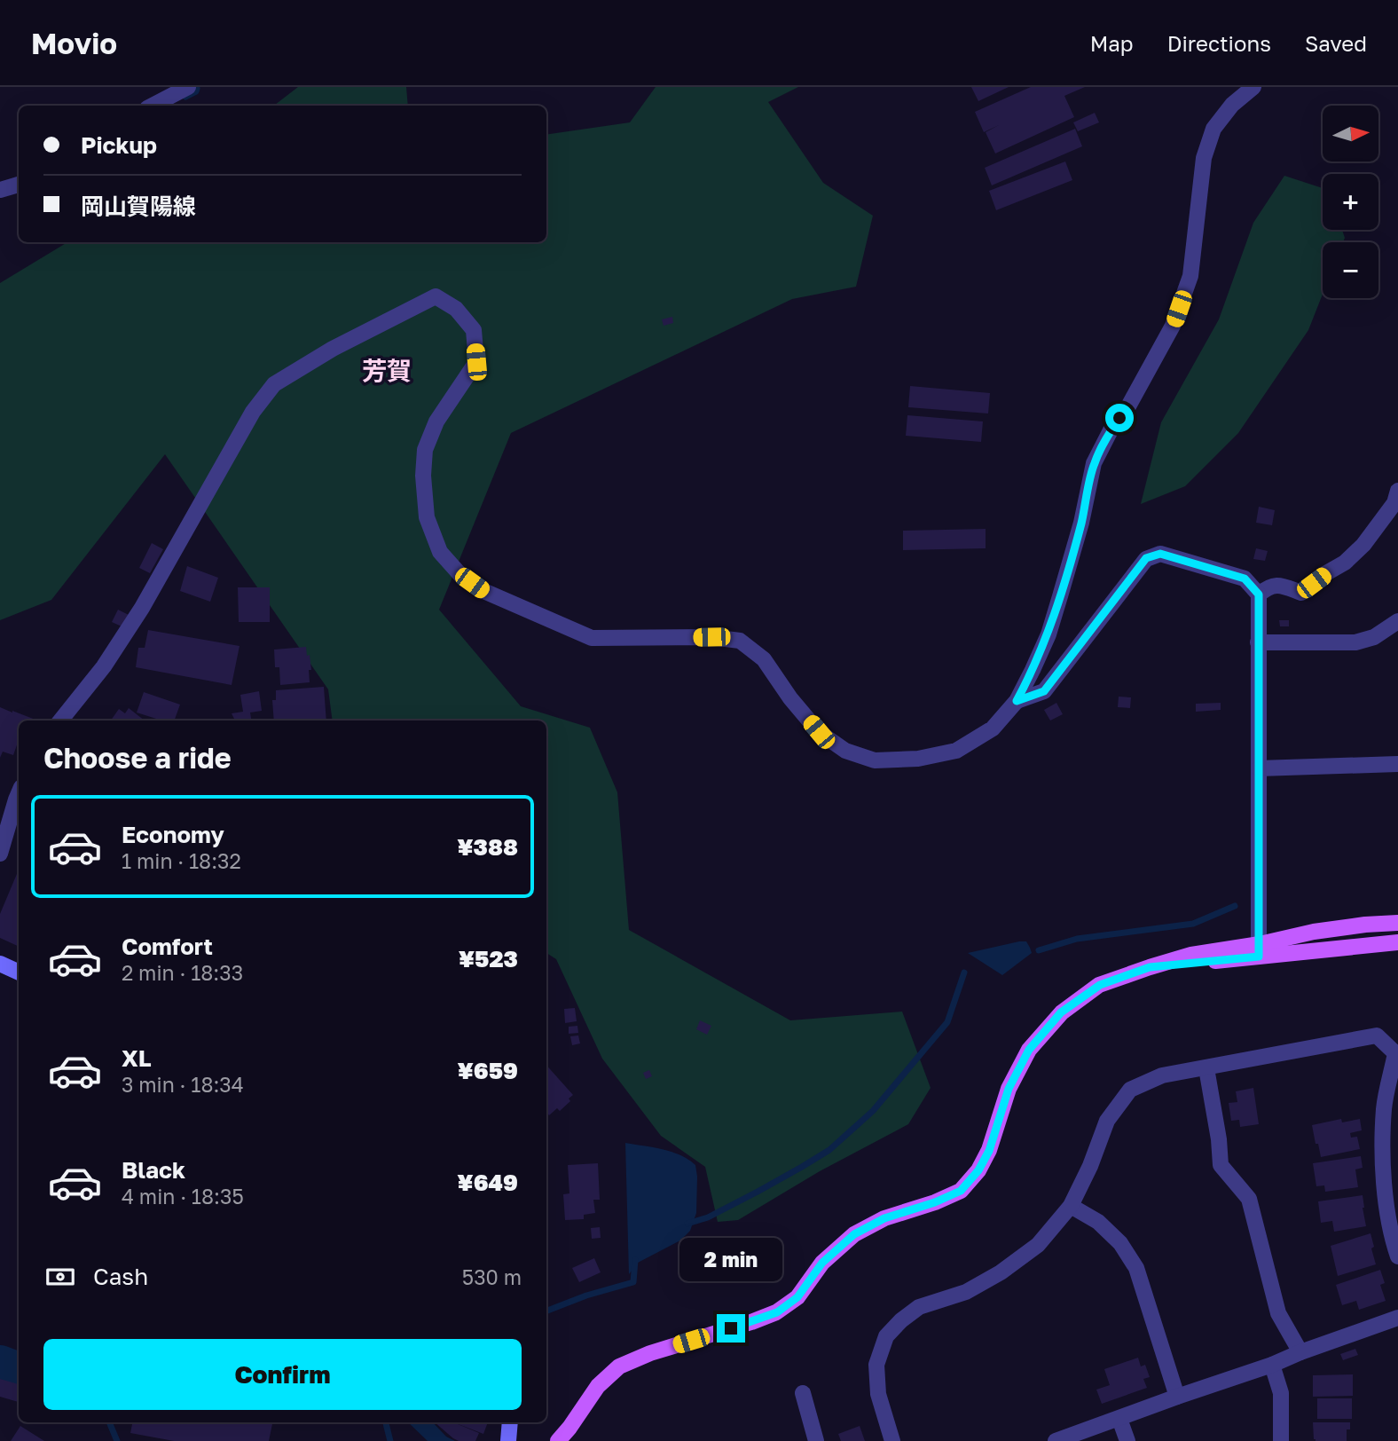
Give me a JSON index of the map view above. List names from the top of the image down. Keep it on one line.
{"districts":["芳賀"],"north":"right","page":{"header":"Movio","nav":["Map","Directions","Saved"],"map_buttons":["+","−"],"banner":["Pickup","岡山賀陽線"],"heading":"Choose a ride","list":[{"name":"Economy","note":"1 min · 18:32","value":"¥388"},{"name":"Comfort","note":"2 min · 18:33","value":"¥523"},{"name":"XL","note":"3 min · 18:34","value":"¥659"},{"name":"Black","note":"4 min · 18:35","value":"¥649"}],"bubble":"2 min","pay":["Cash","530 m"],"buttons":"Confirm"}}
